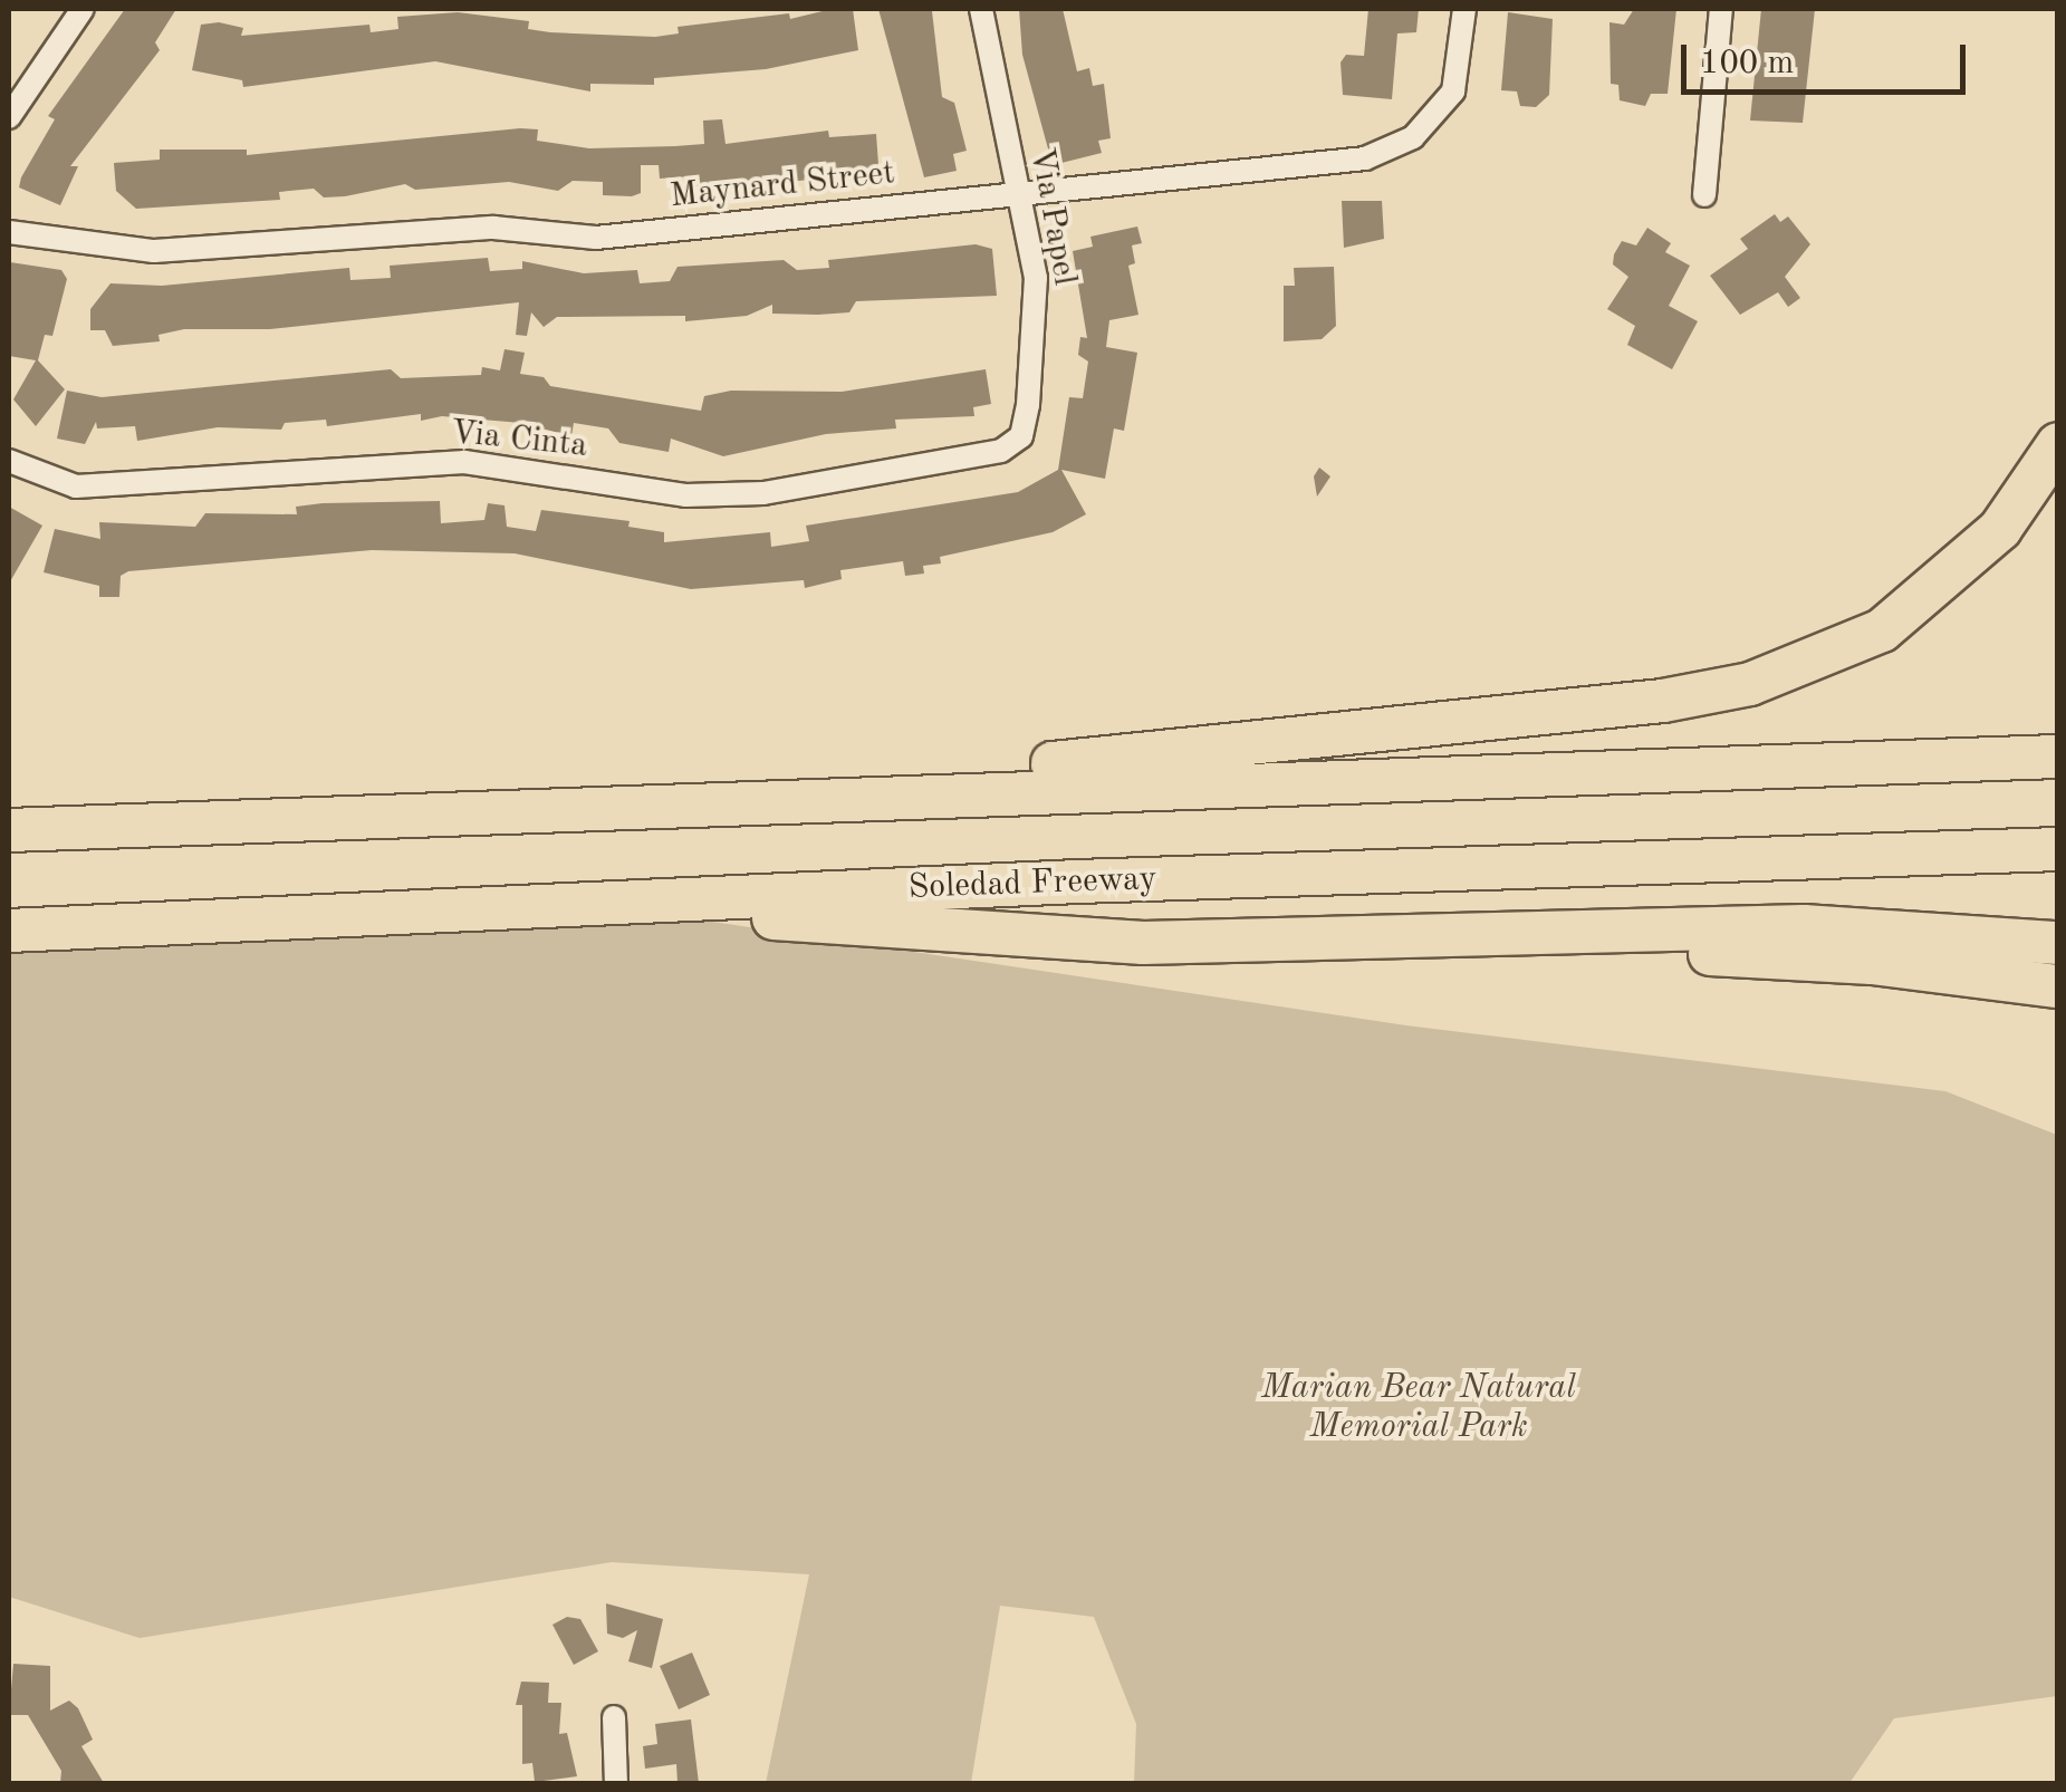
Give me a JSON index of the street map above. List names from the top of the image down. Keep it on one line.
{"streets":{"highway":["Soledad Freeway"],"street":["Maynard Street","Via Papel","Via Cinta"]},"crossings":[["Maynard Street","Via Papel"],["Via Papel","Via Cinta"]],"parks":["Marian Bear Natural Memorial Park"],"scale_bar":"100 m"}
